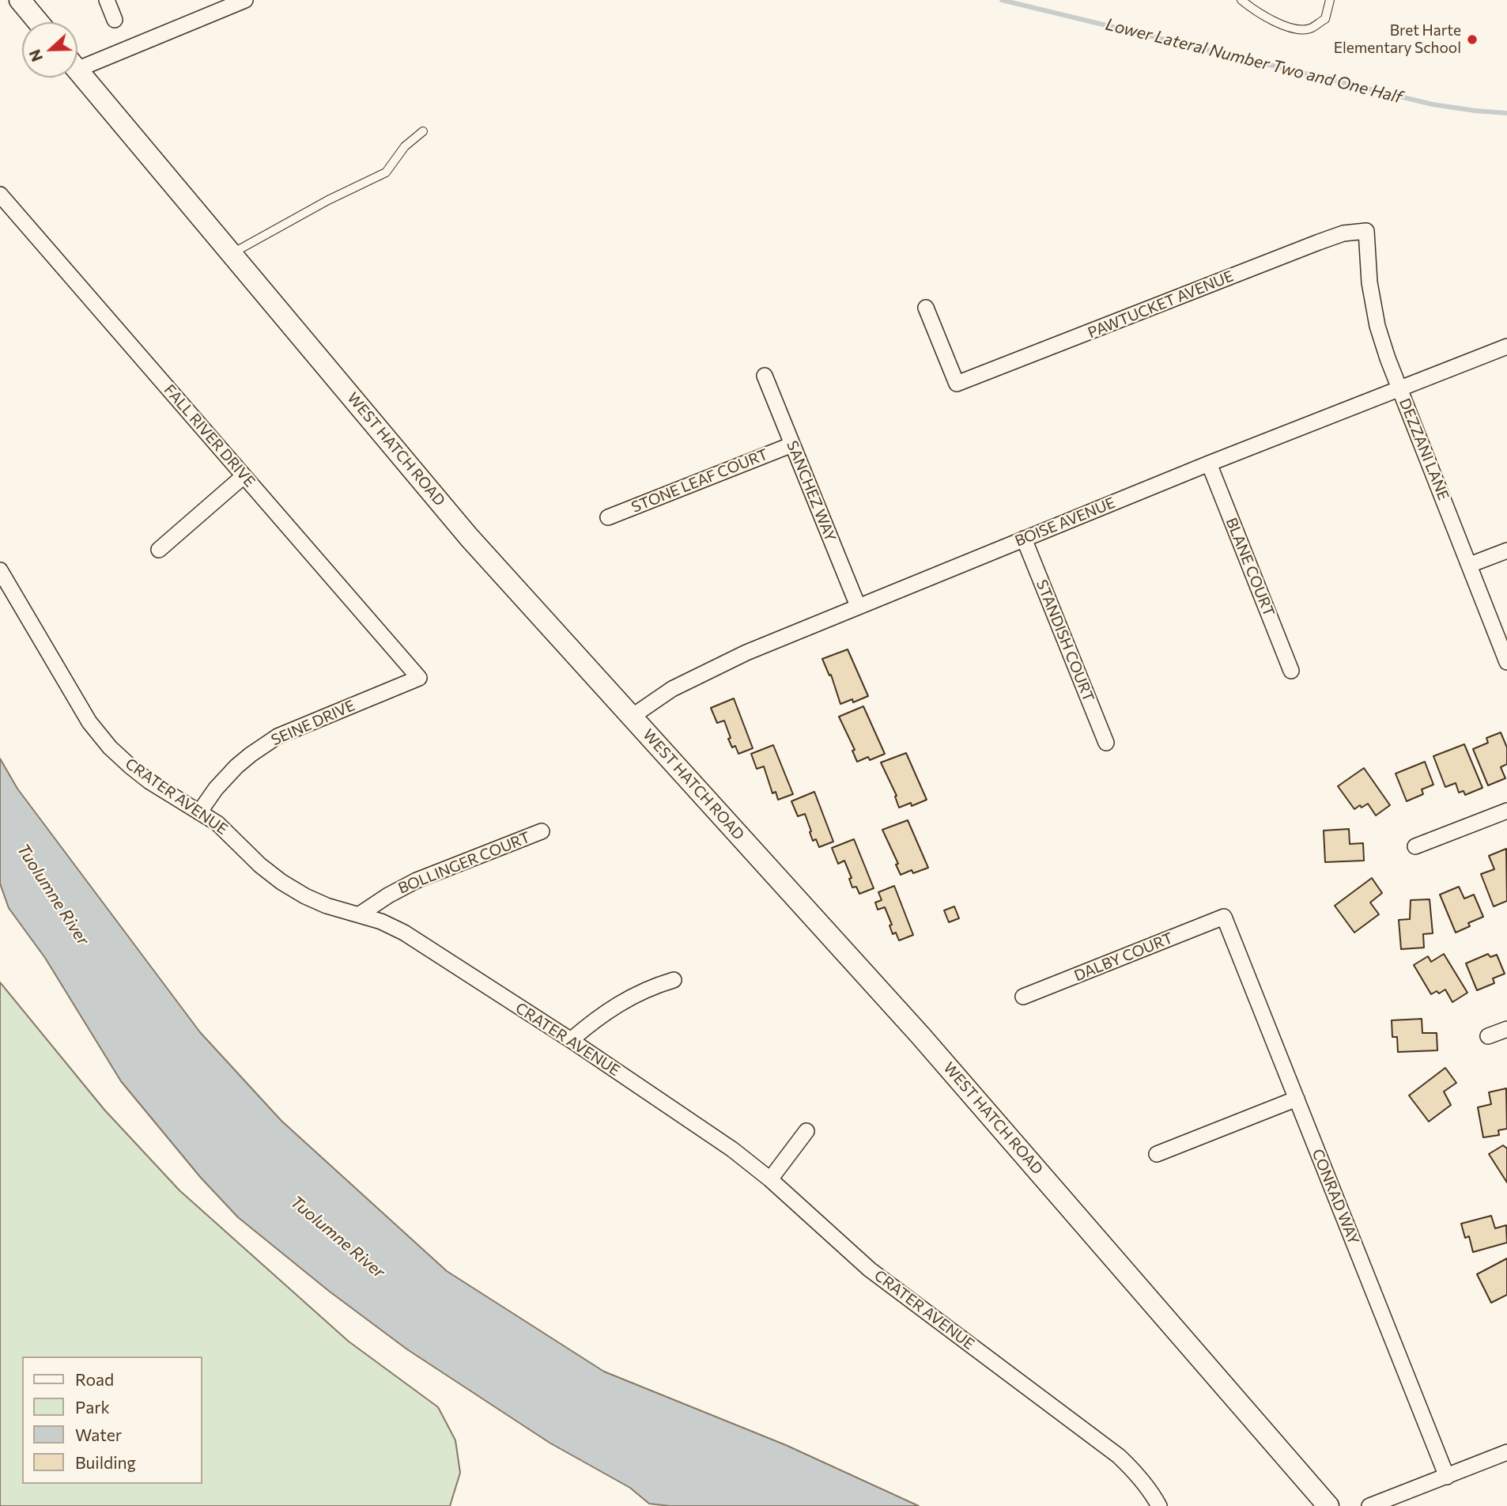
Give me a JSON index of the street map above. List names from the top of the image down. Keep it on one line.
{"streets":{"main road":["WEST HATCH ROAD"],"street":["PAWTUCKET AVENUE","FALL RIVER DRIVE","DEZZANI LANE","STONE LEAF COURT","SANCHEZ WAY","BOISE AVENUE","BLANE COURT","STANDISH COURT","SEINE DRIVE","CRATER AVENUE","BOLLINGER COURT","DALBY COURT","CONRAD WAY"]},"crossings":[["PAWTUCKET AVENUE","DEZZANI LANE"],["FALL RIVER DRIVE","SEINE DRIVE"],["WEST HATCH ROAD","BOISE AVENUE"],["DEZZANI LANE","BOISE AVENUE"],["STONE LEAF COURT","SANCHEZ WAY"],["SANCHEZ WAY","BOISE AVENUE"],["BOISE AVENUE","BLANE COURT"],["BOISE AVENUE","STANDISH COURT"],["SEINE DRIVE","CRATER AVENUE"],["CRATER AVENUE","BOLLINGER COURT"],["DALBY COURT","CONRAD WAY"]],"water":["Lower Lateral Number Two and One Half","Tuolumne River"],"places":["Bret Harte Elementary School"],"legend":["Road","Park","Water","Building"],"north":"left"}
